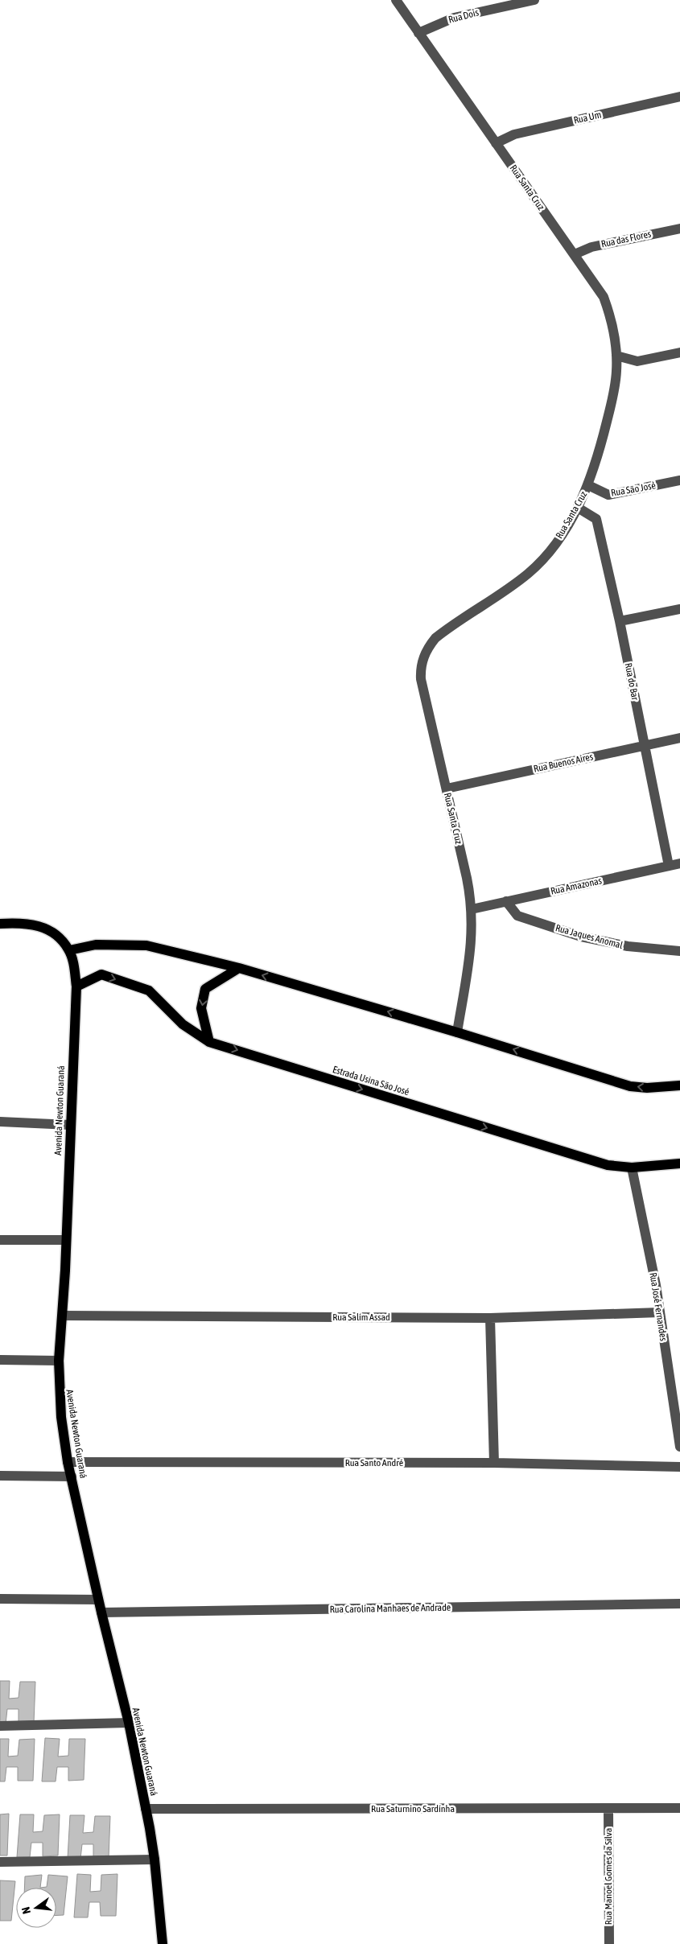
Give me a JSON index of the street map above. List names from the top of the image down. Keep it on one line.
{"streets":{"main road":["Estrada Usina São José","Avenida Newton Guaraná"],"street":["Rua Dois","Rua Um","Rua Santa Cruz","Rua das Flores","Rua São José","Rua do Bar","Rua Buenos Aires","Rua Amazonas","Rua Jaques Anomal","Rua José Fernandes","Rua Salim Assad","Rua Santo André","Rua Carolina Manhaes de Andrade","Rua Saturnino Sardinha","Rua Manoel Gomes da Silva"]},"crossings":[["Rua Dois","Rua Santa Cruz"],["Rua Um","Rua Santa Cruz"],["Rua Santa Cruz","Rua das Flores"],["Rua Santa Cruz","Rua São José"],["Rua Santa Cruz","Rua do Bar"],["Rua Santa Cruz","Rua Buenos Aires"],["Rua Santa Cruz","Rua Amazonas"],["Rua do Bar","Rua Buenos Aires"],["Rua do Bar","Rua Amazonas"],["Rua Amazonas","Rua Jaques Anomal"],["Estrada Usina São José","Avenida Newton Guaraná"],["Estrada Usina São José","Rua José Fernandes"],["Avenida Newton Guaraná","Rua Salim Assad"],["Avenida Newton Guaraná","Rua Santo André"],["Avenida Newton Guaraná","Rua Carolina Manhaes de Andrade"],["Avenida Newton Guaraná","Rua Saturnino Sardinha"],["Rua José Fernandes","Rua Salim Assad"],["Rua Saturnino Sardinha","Rua Manoel Gomes da Silva"]],"north":"left"}
